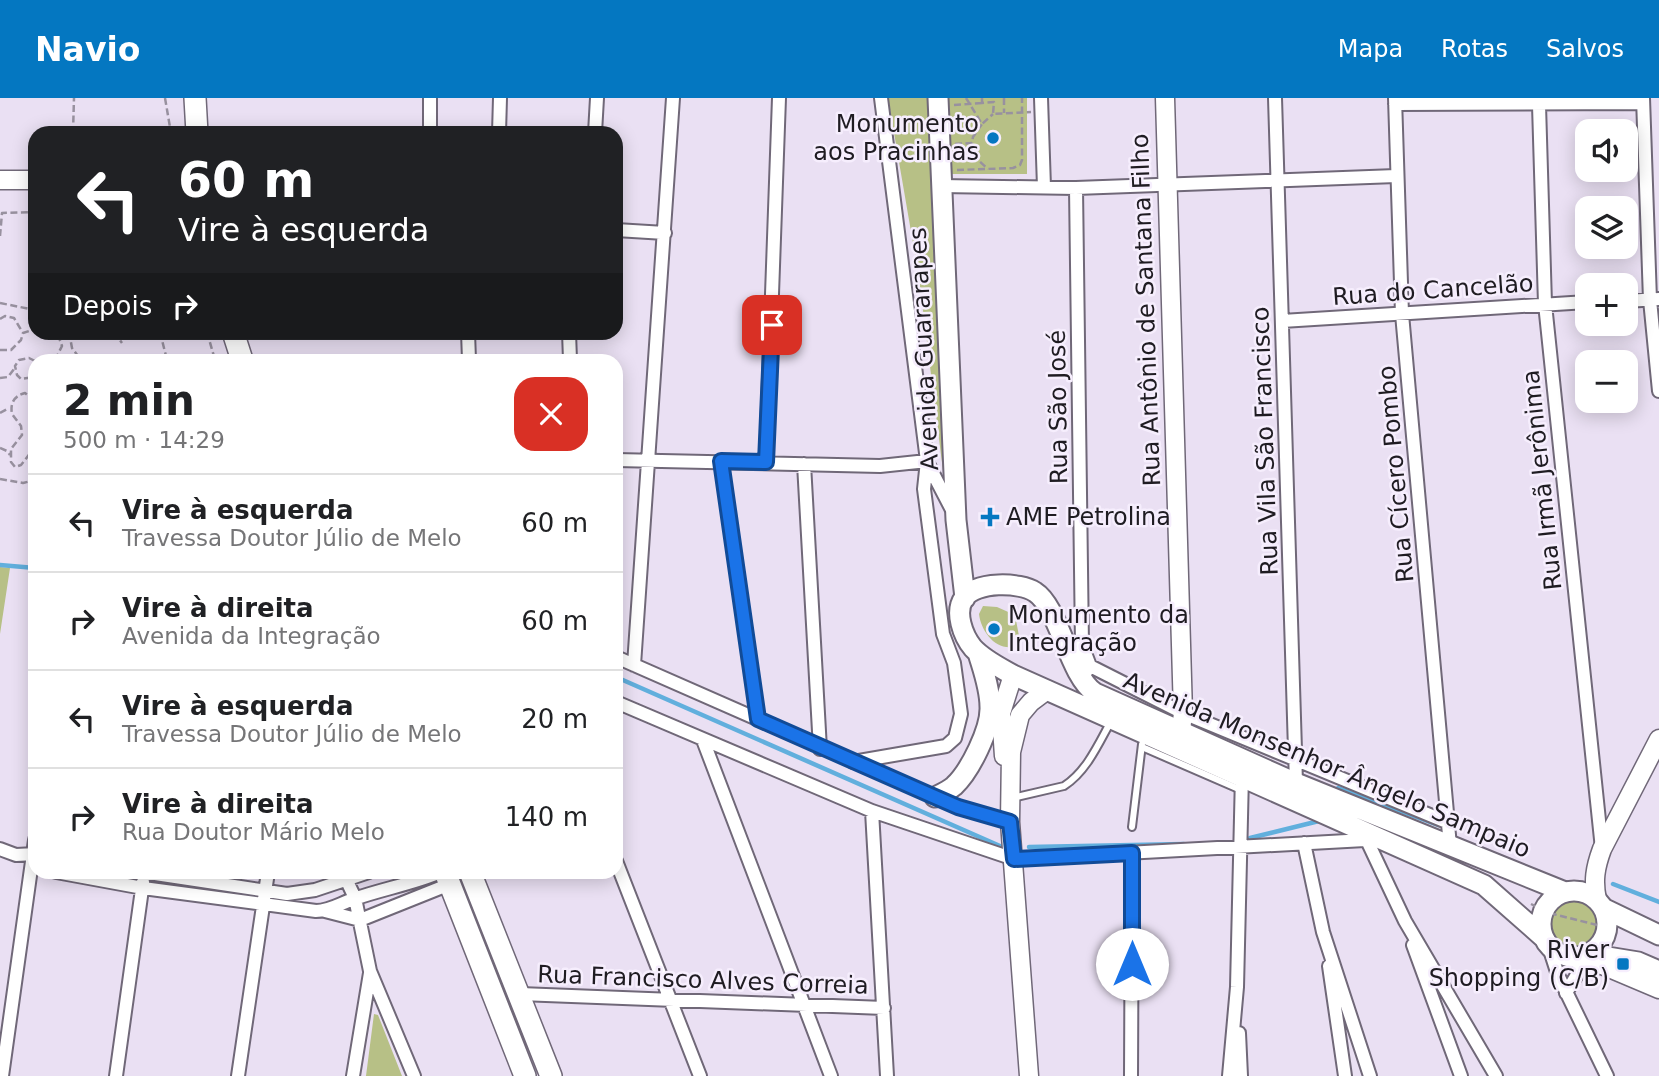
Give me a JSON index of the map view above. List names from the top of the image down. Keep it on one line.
{"streets":{"main road":["Avenida Guararapes","Avenida Monsenhor Ângelo Sampaio"],"street":["Rua do Cancelão","Rua Antônio de Santana Filho","Rua São José","Rua Vila São Francisco","Rua Cícero Pombo","Rua Irmã Jerônima","Rua Francisco Alves Correia"]},"crossings":[["Rua do Cancelão","Rua Vila São Francisco"],["Rua do Cancelão","Rua Cícero Pombo"],["Rua do Cancelão","Rua Irmã Jerônima"],["Rua Antônio de Santana Filho","Avenida Monsenhor Ângelo Sampaio"],["Avenida Guararapes","Avenida Monsenhor Ângelo Sampaio"],["Rua São José","Avenida Monsenhor Ângelo Sampaio"],["Rua Vila São Francisco","Avenida Monsenhor Ângelo Sampaio"],["Rua Cícero Pombo","Avenida Monsenhor Ângelo Sampaio"]],"places":{"other":["Monumento aos Pracinhas","Monumento da Integração"],"health":["AME Petrolina"],"transit":["River Shopping (C/B)"]},"page":{"header":"Navio","nav":["Mapa","Rotas","Salvos"],"map_buttons":["+","−"],"turn":["60 m","Vire à esquerda"],"then":"Depois","heading":["2 min","500 m · 14:29"],"list":[{"name":"Vire à esquerda","note":"Travessa Doutor Júlio de Melo","value":"60 m"},{"name":"Vire à direita","note":"Avenida da Integração","value":"60 m"},{"name":"Vire à esquerda","note":"Travessa Doutor Júlio de Melo","value":"20 m"},{"name":"Vire à direita","note":"Rua Doutor Mário Melo","value":"140 m"}]}}
